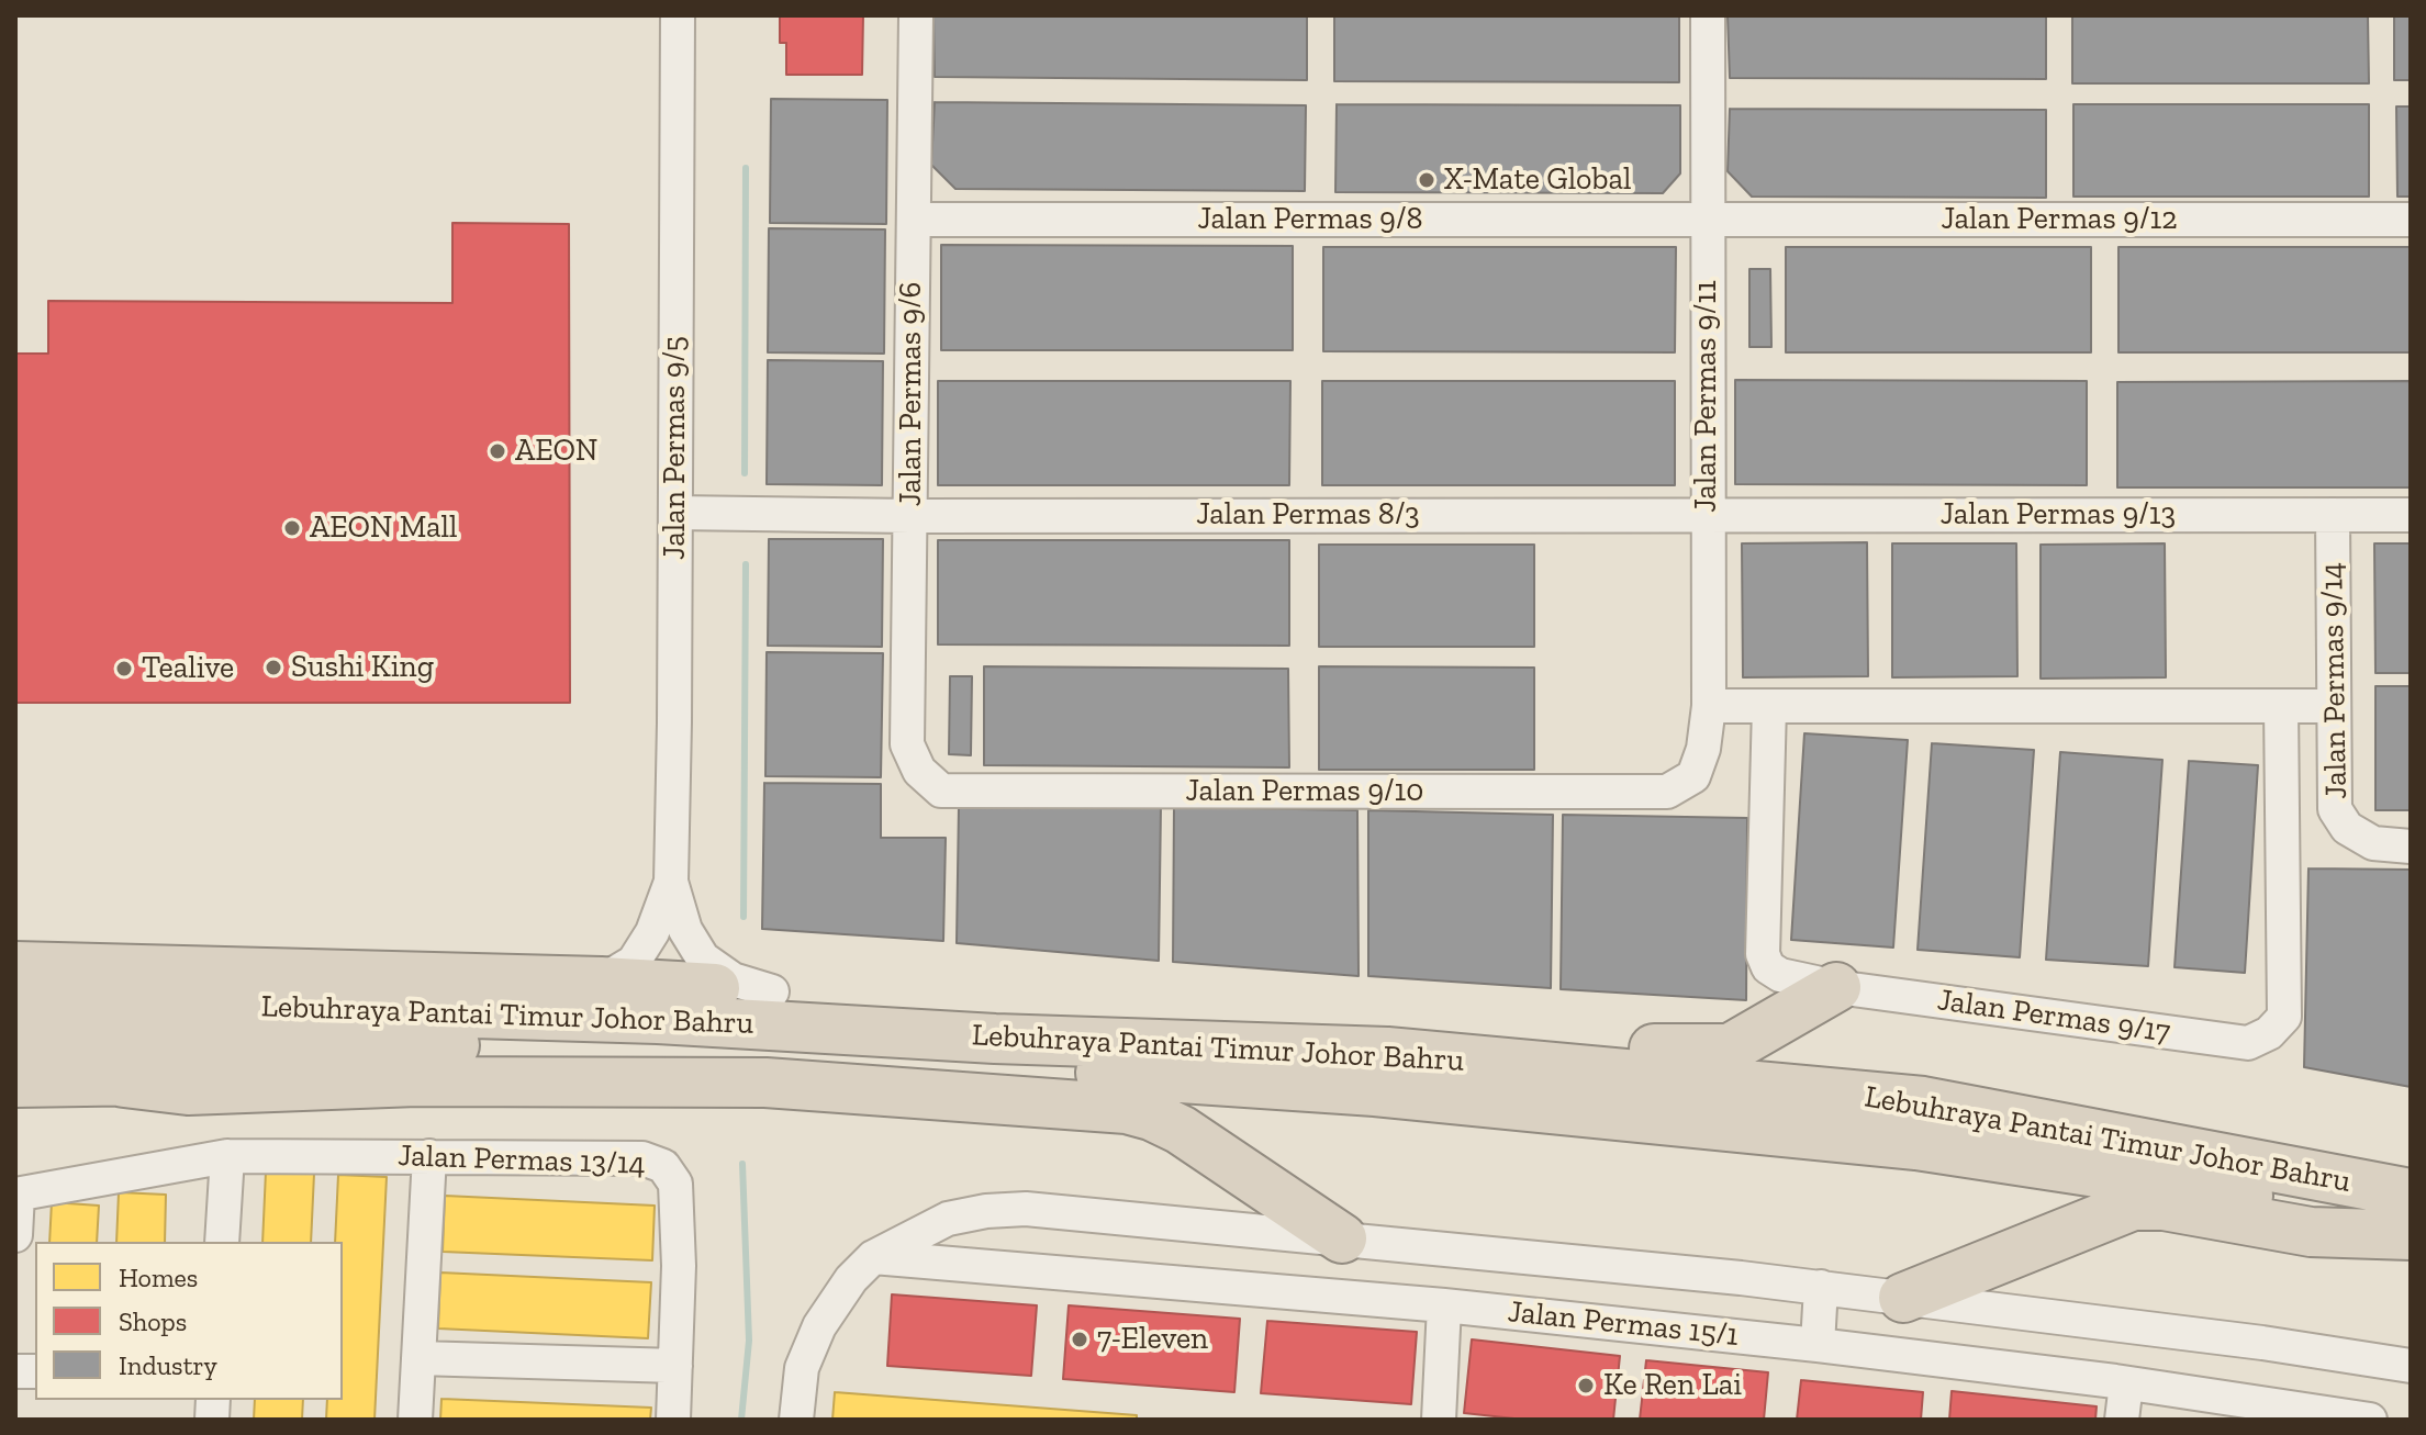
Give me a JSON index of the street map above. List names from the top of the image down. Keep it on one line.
{"streets":{"highway":["Lebuhraya Pantai Timur Johor Bahru"],"street":["Jalan Permas 9/8","Jalan Permas 9/12","Jalan Permas 9/6","Jalan Permas 9/11","Jalan Permas 9/5","Jalan Permas 8/3","Jalan Permas 9/13","Jalan Permas 9/14","Jalan Permas 9/10","Jalan Permas 9/17","Jalan Permas 13/14","Jalan Permas 15/1"]},"crossings":[["Jalan Permas 9/8","Jalan Permas 9/12"],["Jalan Permas 9/8","Jalan Permas 9/6"],["Jalan Permas 9/8","Jalan Permas 9/11"],["Jalan Permas 9/12","Jalan Permas 9/11"],["Jalan Permas 9/6","Jalan Permas 8/3"],["Jalan Permas 9/6","Jalan Permas 9/10"],["Jalan Permas 9/11","Jalan Permas 8/3"],["Jalan Permas 9/11","Jalan Permas 9/13"],["Jalan Permas 9/11","Jalan Permas 9/10"],["Jalan Permas 9/5","Jalan Permas 8/3"],["Jalan Permas 8/3","Jalan Permas 9/13"],["Jalan Permas 9/13","Jalan Permas 9/14"]],"places":["X-Mate Global","AEON","AEON Mall","Sushi King","Tealive","7-Eleven","Ke Ren Lai"],"legend":["Homes","Shops","Industry"]}
